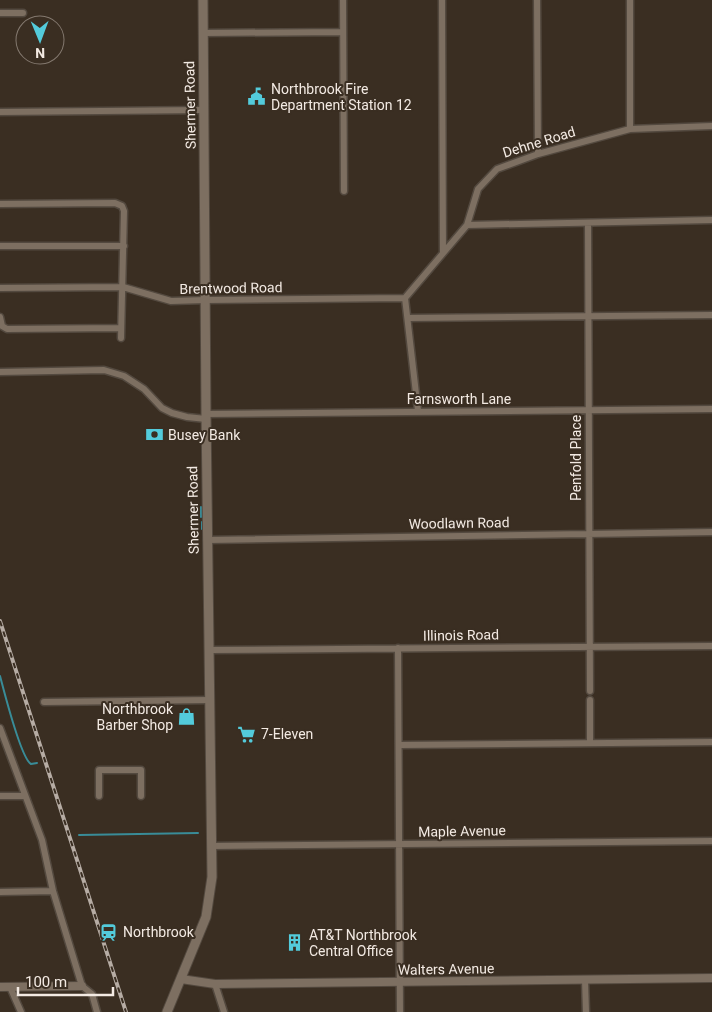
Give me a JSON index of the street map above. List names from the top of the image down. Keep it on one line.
{"streets":{"main road":["Shermer Road"],"street":["Dehne Road","Brentwood Road","Farnsworth Lane","Penfold Place","Woodlawn Road","Illinois Road","Maple Avenue","Walters Avenue"]},"crossings":[["Shermer Road","Brentwood Road"],["Shermer Road","Farnsworth Lane"],["Shermer Road","Woodlawn Road"],["Shermer Road","Illinois Road"],["Shermer Road","Maple Avenue"],["Shermer Road","Walters Avenue"],["Dehne Road","Brentwood Road"],["Farnsworth Lane","Penfold Place"],["Penfold Place","Woodlawn Road"],["Penfold Place","Illinois Road"]],"places":{"public building":["Northbrook Fire Department Station 12"],"bank":["Busey Bank"],"shop":["Northbrook Barber Shop"],"supermarket":["7-Eleven"],"station":["Northbrook"],"building":["AT&T Northbrook Central Office"]},"scale_bar":"100 m","north":"bottom"}
